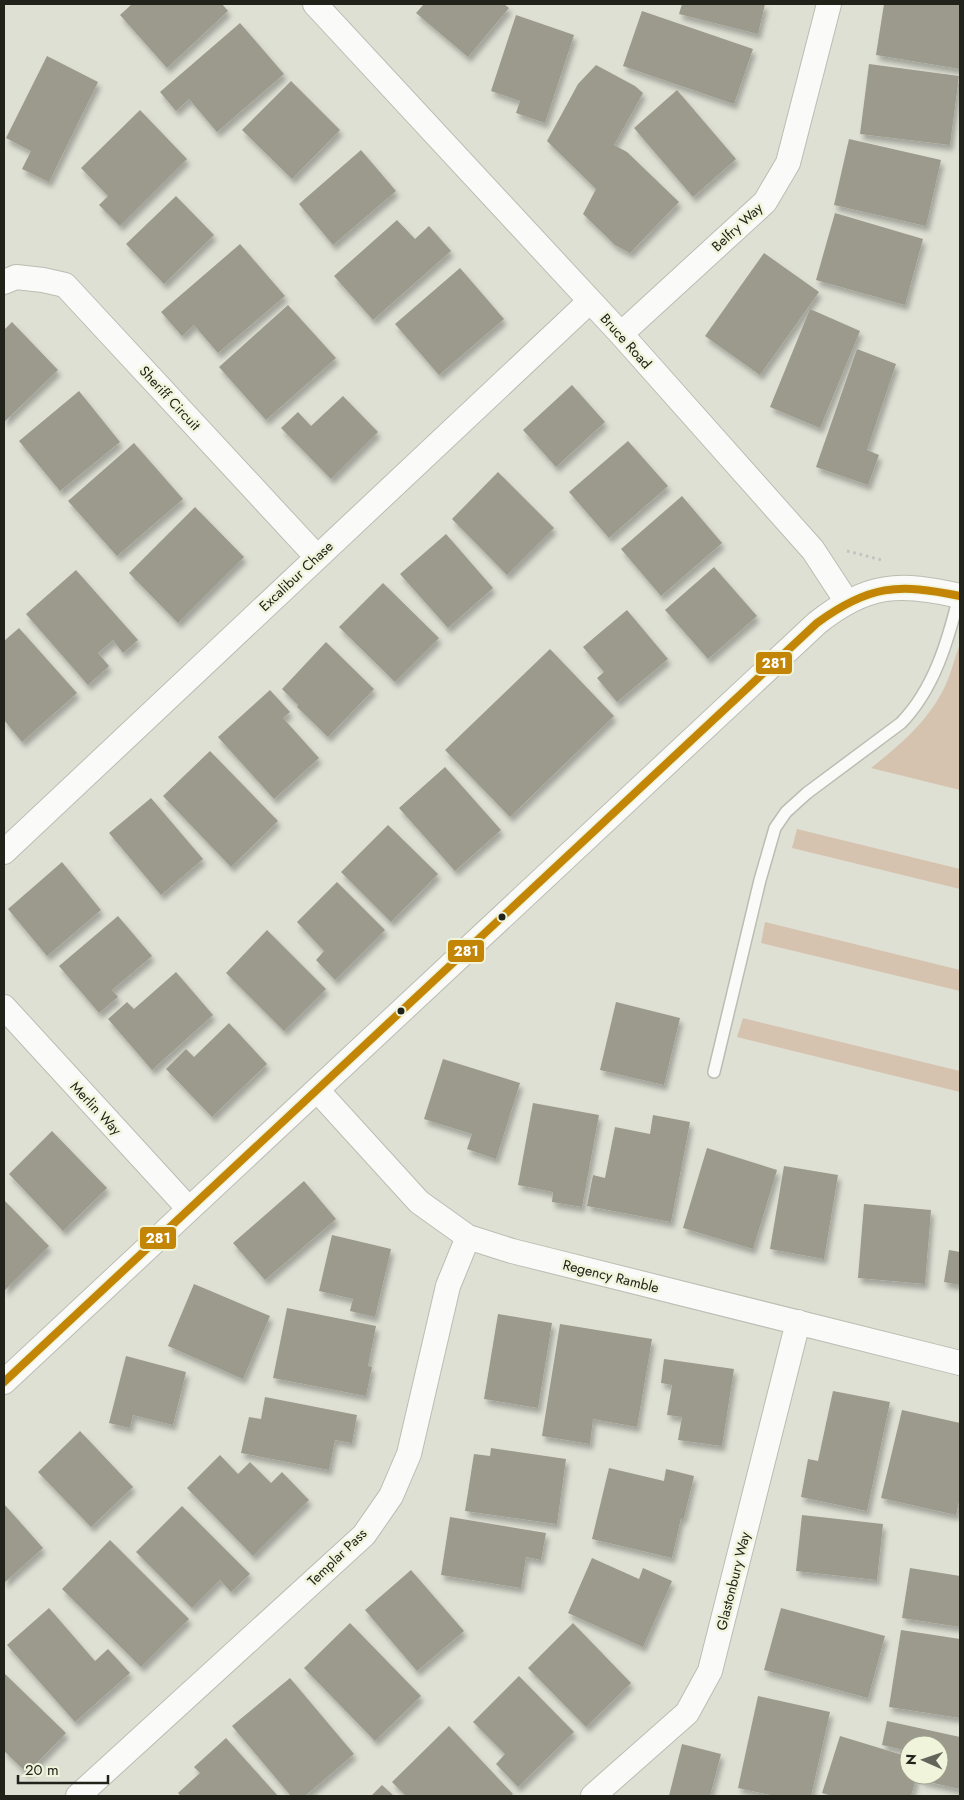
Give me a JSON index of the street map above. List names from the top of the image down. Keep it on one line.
{"streets":{"street":["Belfry Way","Bruce Road","Sheriff Circuit","Excalibur Chase","Merlin Way","Regency Ramble","Templar Pass","Glastonbury Way"]},"crossings":[["Belfry Way","Bruce Road"],["Bruce Road","Excalibur Chase"],["Sheriff Circuit","Excalibur Chase"],["Regency Ramble","Templar Pass"],["Regency Ramble","Glastonbury Way"]],"lines":["transit line 281"],"scale_bar":"20 m","north":"left"}
